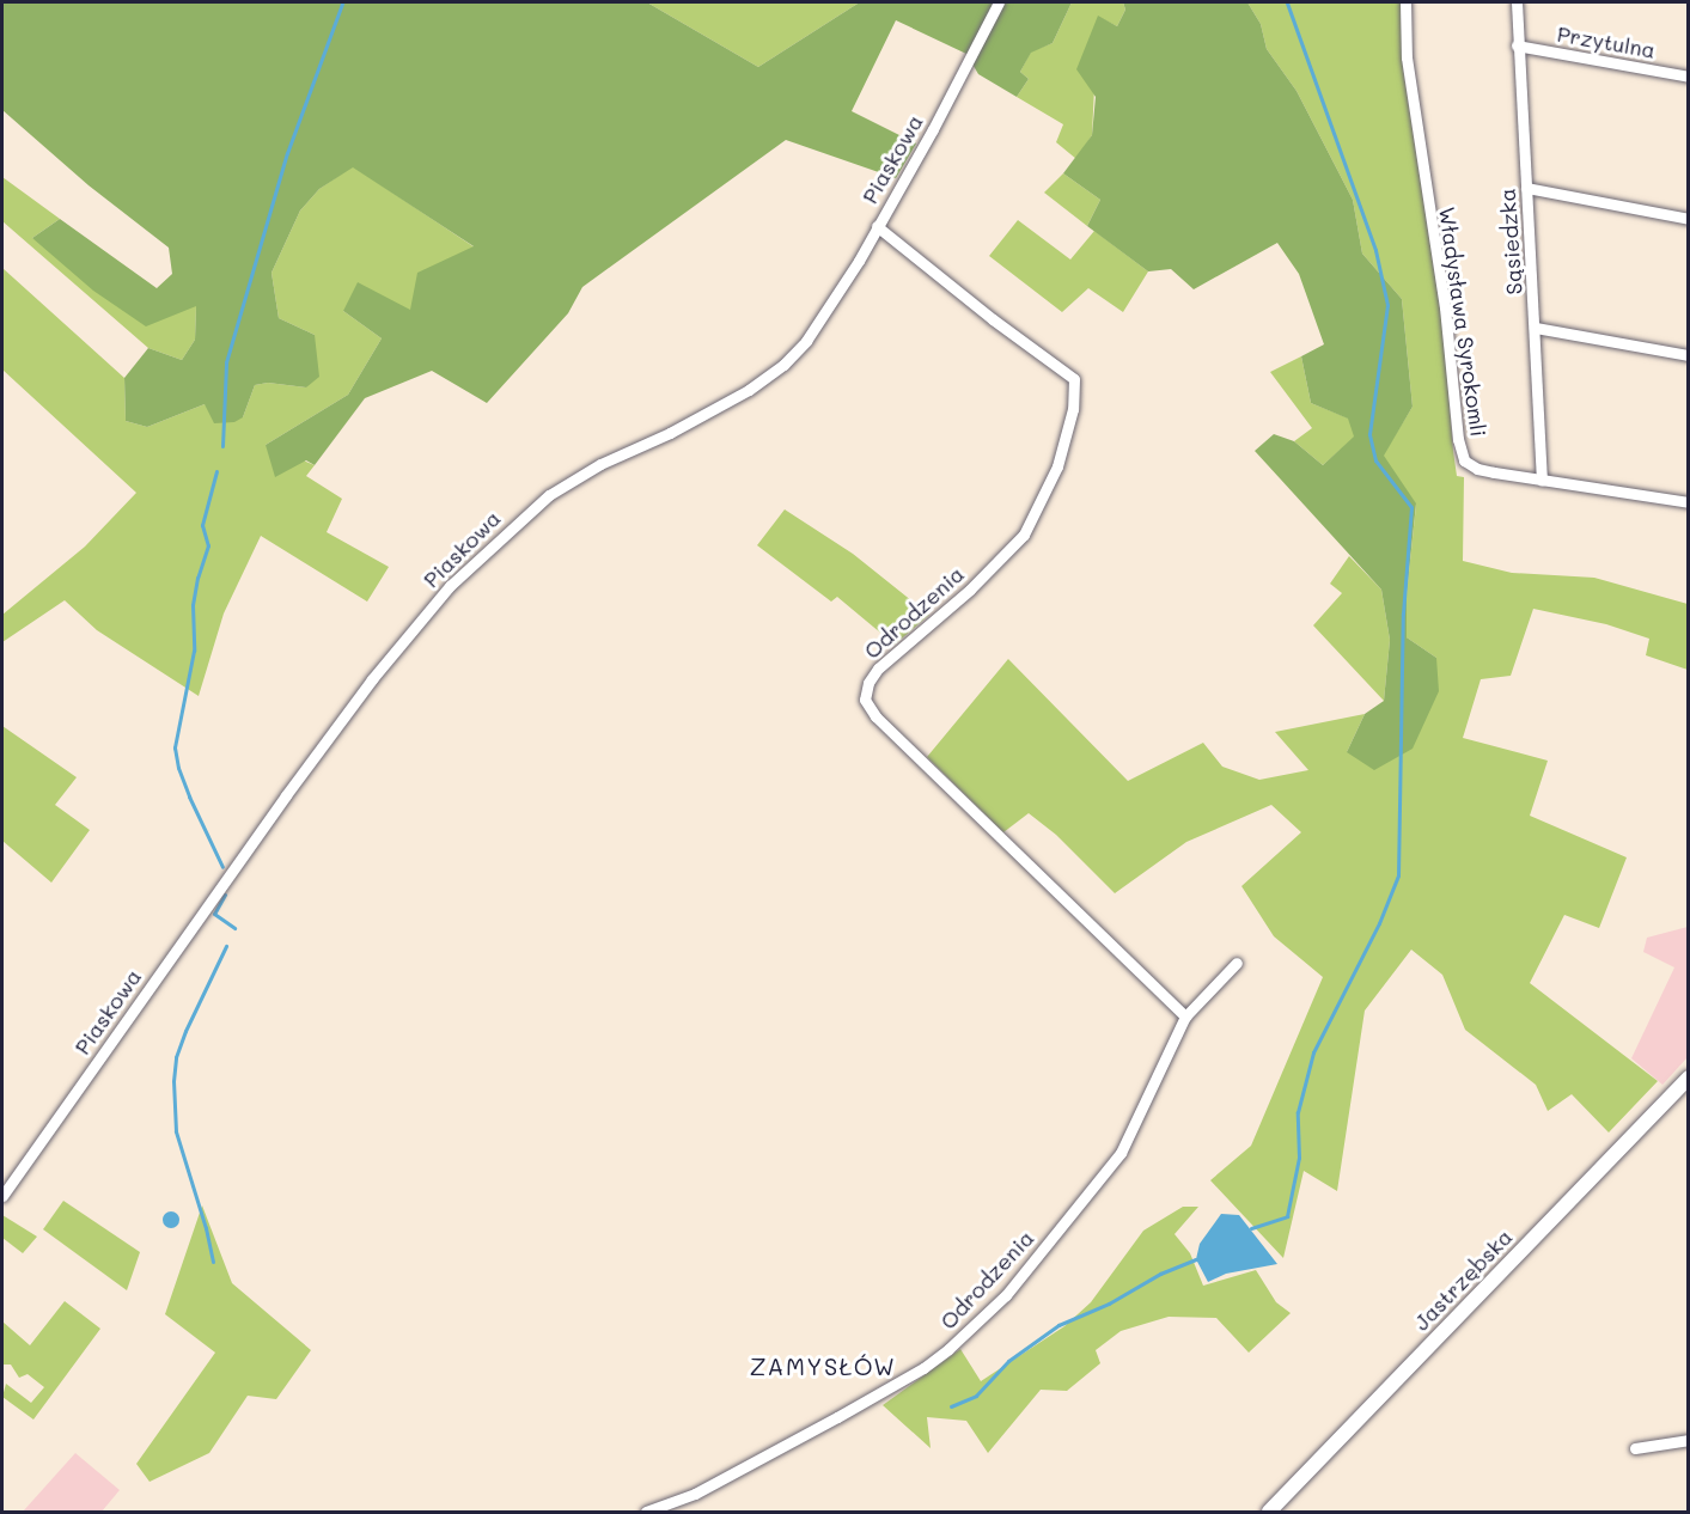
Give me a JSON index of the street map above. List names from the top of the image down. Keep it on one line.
{"streets":{"main road":["Jastrzębska"],"street":["Przytulna","Piaskowa","Sąsiedzka","Władysława Syrokomli","Odrodzenia"]},"crossings":[["Przytulna","Sąsiedzka"],["Piaskowa","Odrodzenia"],["Sąsiedzka","Władysława Syrokomli"]],"districts":["ZAMYSŁÓW"]}
